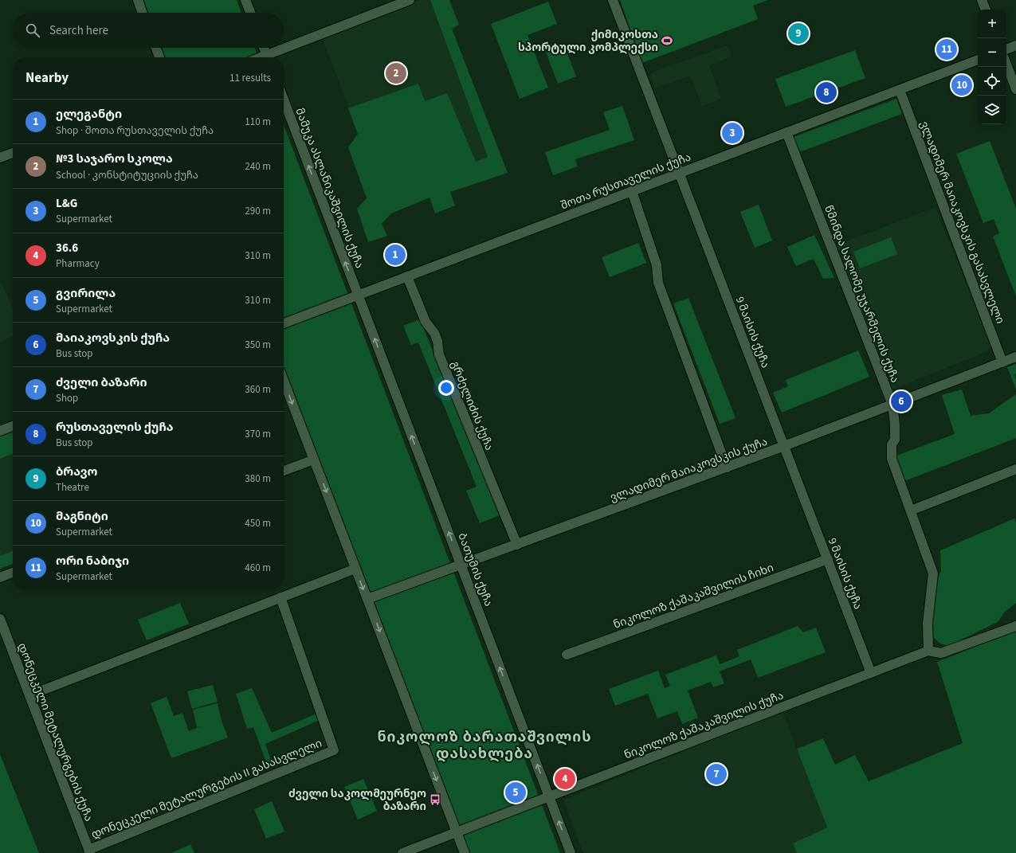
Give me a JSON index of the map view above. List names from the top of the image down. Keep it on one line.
{"streets":{"street":["შოთა რუსთაველის ქუჩა","მამუკა ასლანიკაშვილის ქუჩა","ვლადიმერ მაიაკოვსკის გასასვლელი","წმინდა სალომე უჯარმელის ქუჩა","9 მაისის ქუჩა","გრძელიძის ქუჩა","ვლადიმერ მაიაკოვსკის ქუჩა","ბათუმის ქუჩა","ნიკოლოზ ქაშაკაშვილის ჩიხი","ნიკოლოზ ქაშაკაშვილის ქუჩა","დონეცკელი მეტალურგების ქუჩა","დონეცკელი მეტალურგების II გასასვლელი"]},"crossings":[["შოთა რუსთაველის ქუჩა","მამუკა ასლანიკაშვილის ქუჩა"],["შოთა რუსთაველის ქუჩა","ვლადიმერ მაიაკოვსკის გასასვლელი"],["შოთა რუსთაველის ქუჩა","წმინდა სალომე უჯარმელის ქუჩა"],["შოთა რუსთაველის ქუჩა","9 მაისის ქუჩა"],["შოთა რუსთაველის ქუჩა","გრძელიძის ქუჩა"],["შოთა რუსთაველის ქუჩა","ბათუმის ქუჩა"],["მამუკა ასლანიკაშვილის ქუჩა","ბათუმის ქუჩა"],["ვლადიმერ მაიაკოვსკის გასასვლელი","ვლადიმერ მაიაკოვსკის ქუჩა"],["წმინდა სალომე უჯარმელის ქუჩა","ვლადიმერ მაიაკოვსკის ქუჩა"],["წმინდა სალომე უჯარმელის ქუჩა","ნიკოლოზ ქაშაკაშვილის ქუჩა"],["9 მაისის ქუჩა","ვლადიმერ მაიაკოვსკის ქუჩა"],["9 მაისის ქუჩა","ნიკოლოზ ქაშაკაშვილის ჩიხი"],["9 მაისის ქუჩა","ნიკოლოზ ქაშაკაშვილის ქუჩა"],["გრძელიძის ქუჩა","ვლადიმერ მაიაკოვსკის ქუჩა"],["ვლადიმერ მაიაკოვსკის ქუჩა","ბათუმის ქუჩა"],["ბათუმის ქუჩა","ნიკოლოზ ქაშაკაშვილის ქუჩა"],["დონეცკელი მეტალურგების ქუჩა","დონეცკელი მეტალურგების II გასასვლელი"]],"one_way":["მამუკა ასლანიკაშვილის ქუჩა","ბათუმის ქუჩა"],"districts":["ნიკოლოზ ბარათაშვილის დასახლება"],"places":{"sports":["ქიმიკოსთა სპორტული კომპლექსი"],"bus stop":["ძველი საკოლმეურნეო ბაზარი"]},"page":{"map_buttons":["+","−"],"search":"Search here","pins":["9","11","2","10","8","3","1","6","7","4","5"],"heading":["Nearby","11 results"],"list":[{"mark":"1","name":"ელეგანტი","note":"Shop · შოთა რუსთაველის ქუჩა","value":"110 m"},{"mark":"2","name":"№3 საჯარო სკოლა","note":"School · კონსტიტუციის ქუჩა","value":"240 m"},{"mark":"3","name":"L&G","note":"Supermarket","value":"290 m"},{"mark":"4","name":"36.6","note":"Pharmacy","value":"310 m"},{"mark":"5","name":"გვირილა","note":"Supermarket","value":"310 m"},{"mark":"6","name":"მაიაკოვსკის ქუჩა","note":"Bus stop","value":"350 m"},{"mark":"7","name":"ძველი ბაზარი","note":"Shop","value":"360 m"},{"mark":"8","name":"რუსთაველის ქუჩა","note":"Bus stop","value":"370 m"},{"mark":"9","name":"ბრავო","note":"Theatre","value":"380 m"},{"mark":"10","name":"მაგნიტი","note":"Supermarket","value":"450 m"},{"mark":"11","name":"ორი ნაბიჯი","note":"Supermarket","value":"460 m"}]}}
